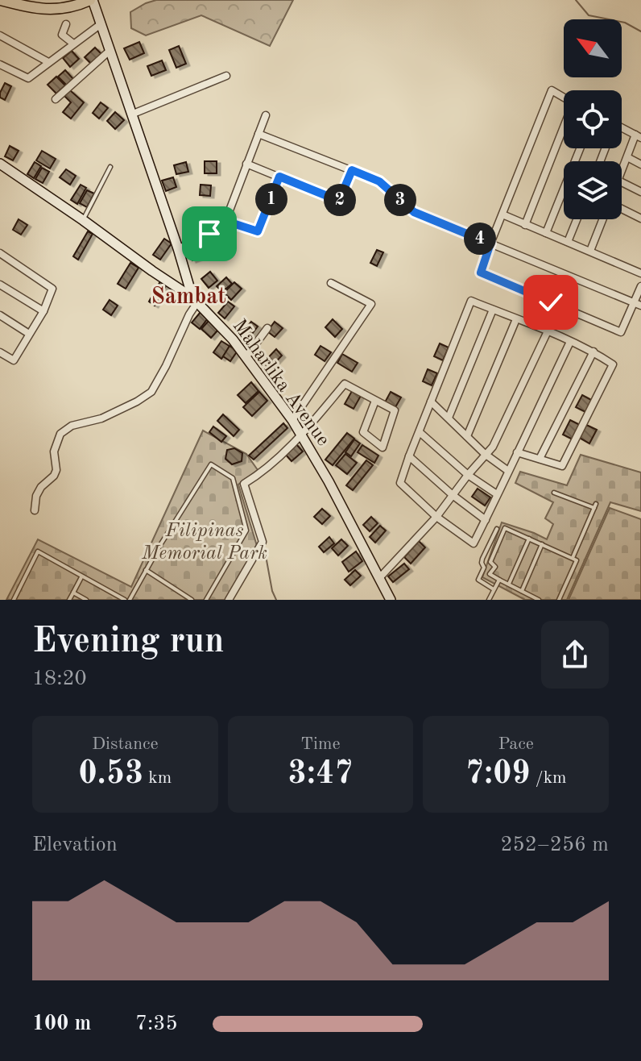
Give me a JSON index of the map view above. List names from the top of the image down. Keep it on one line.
{"streets":{"main road":["Maharlika Avenue"]},"districts":["Sambat"],"parks":["Filipinas Memorial Park"],"north":"top left","page":{"pins":["1","2","3","4"],"heading":["Evening run","18:20"],"stats":[["Distance","0.53 km"],["Time","3:47"],["Pace","7:09 /km"]],"chart":["Elevation","252–256 m"],"list":[{"name":"100 m","note":"7:35"}]}}
